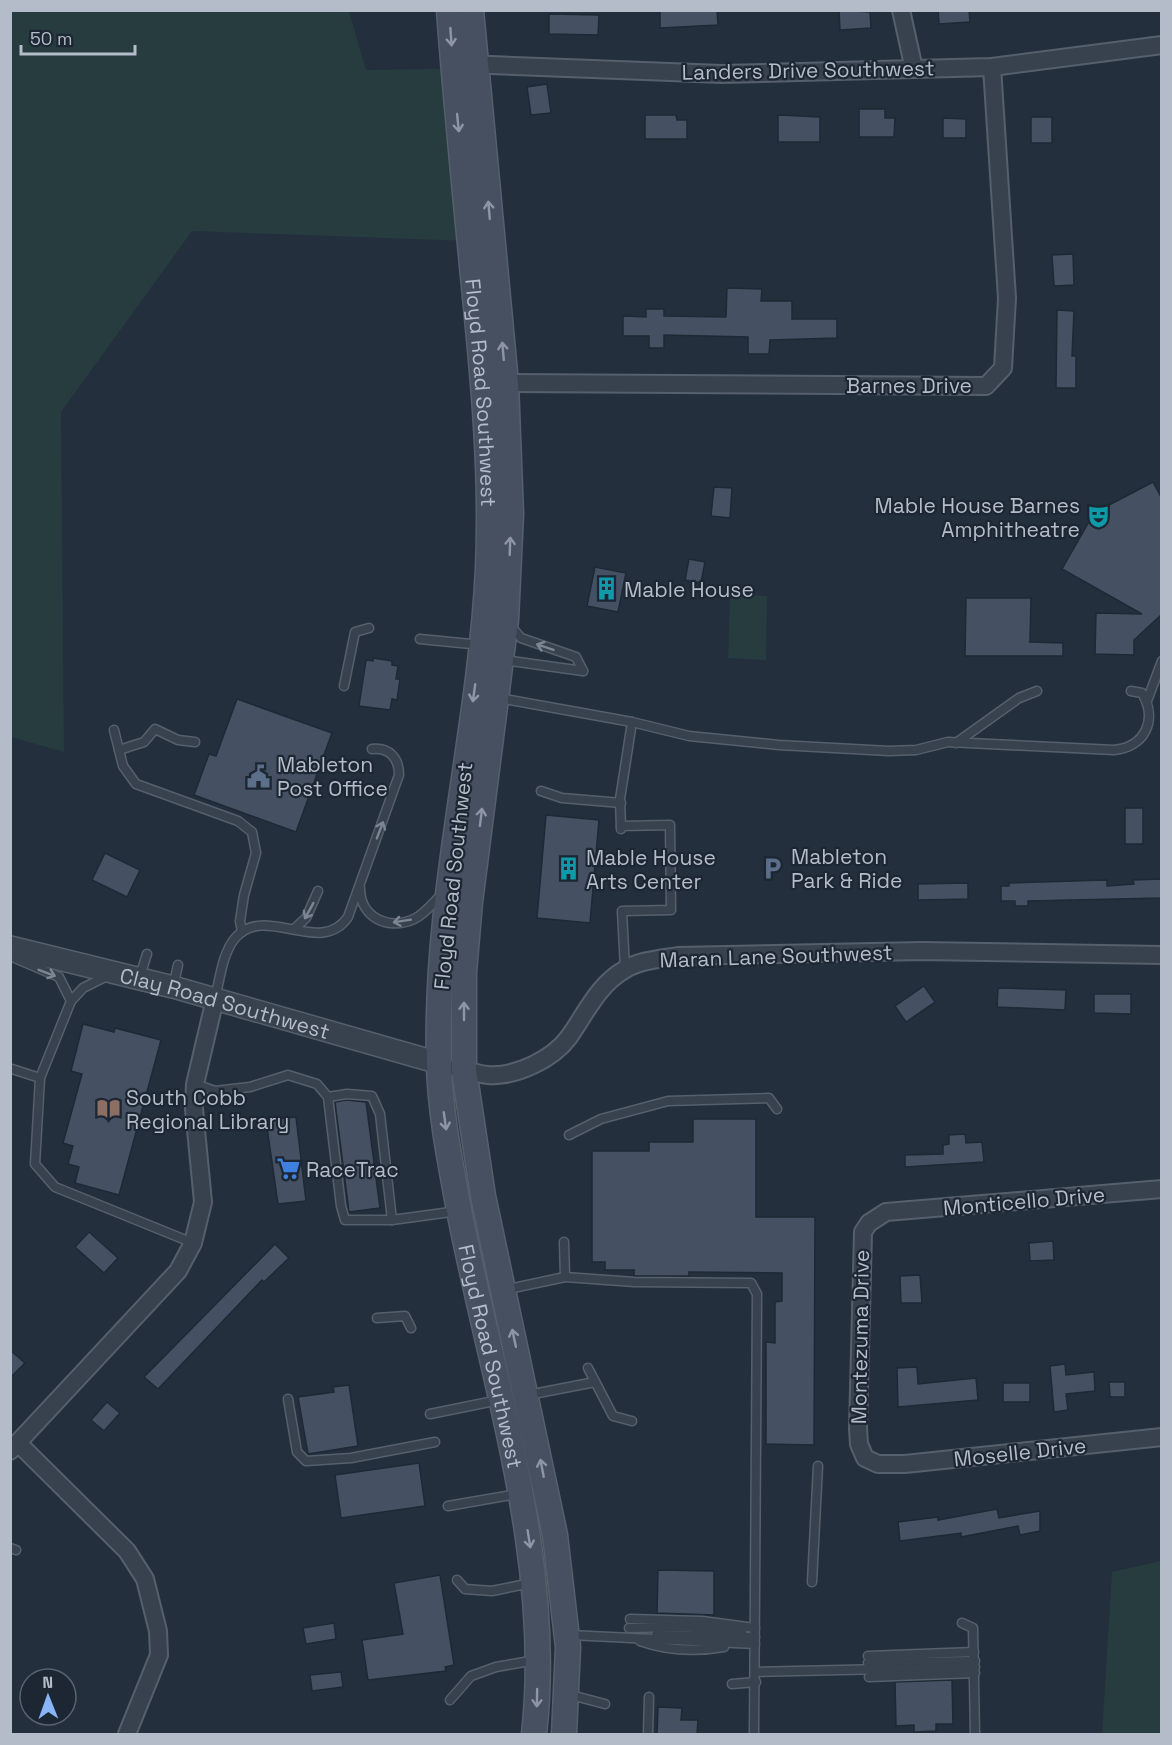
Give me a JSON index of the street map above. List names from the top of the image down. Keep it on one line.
{"streets":{"main road":["Floyd Road Southwest"],"street":["Landers Drive Southwest","Barnes Drive","Maran Lane Southwest","Clay Road Southwest","Monticello Drive","Montezuma Drive","Moselle Drive"]},"crossings":[["Landers Drive Southwest","Barnes Drive"],["Landers Drive Southwest","Floyd Road Southwest"],["Barnes Drive","Floyd Road Southwest"],["Floyd Road Southwest","Maran Lane Southwest"],["Floyd Road Southwest","Clay Road Southwest"],["Maran Lane Southwest","Clay Road Southwest"],["Monticello Drive","Montezuma Drive"],["Montezuma Drive","Moselle Drive"]],"places":{"theatre":["Mable House Barnes Amphitheatre"],"building":["Mable House","Mable House Arts Center"],"public building":["Mableton Post Office"],"parking":["Mableton Park & Ride"],"library":["South Cobb Regional Library"],"supermarket":["RaceTrac"]},"scale_bar":"50 m","north":"top"}
